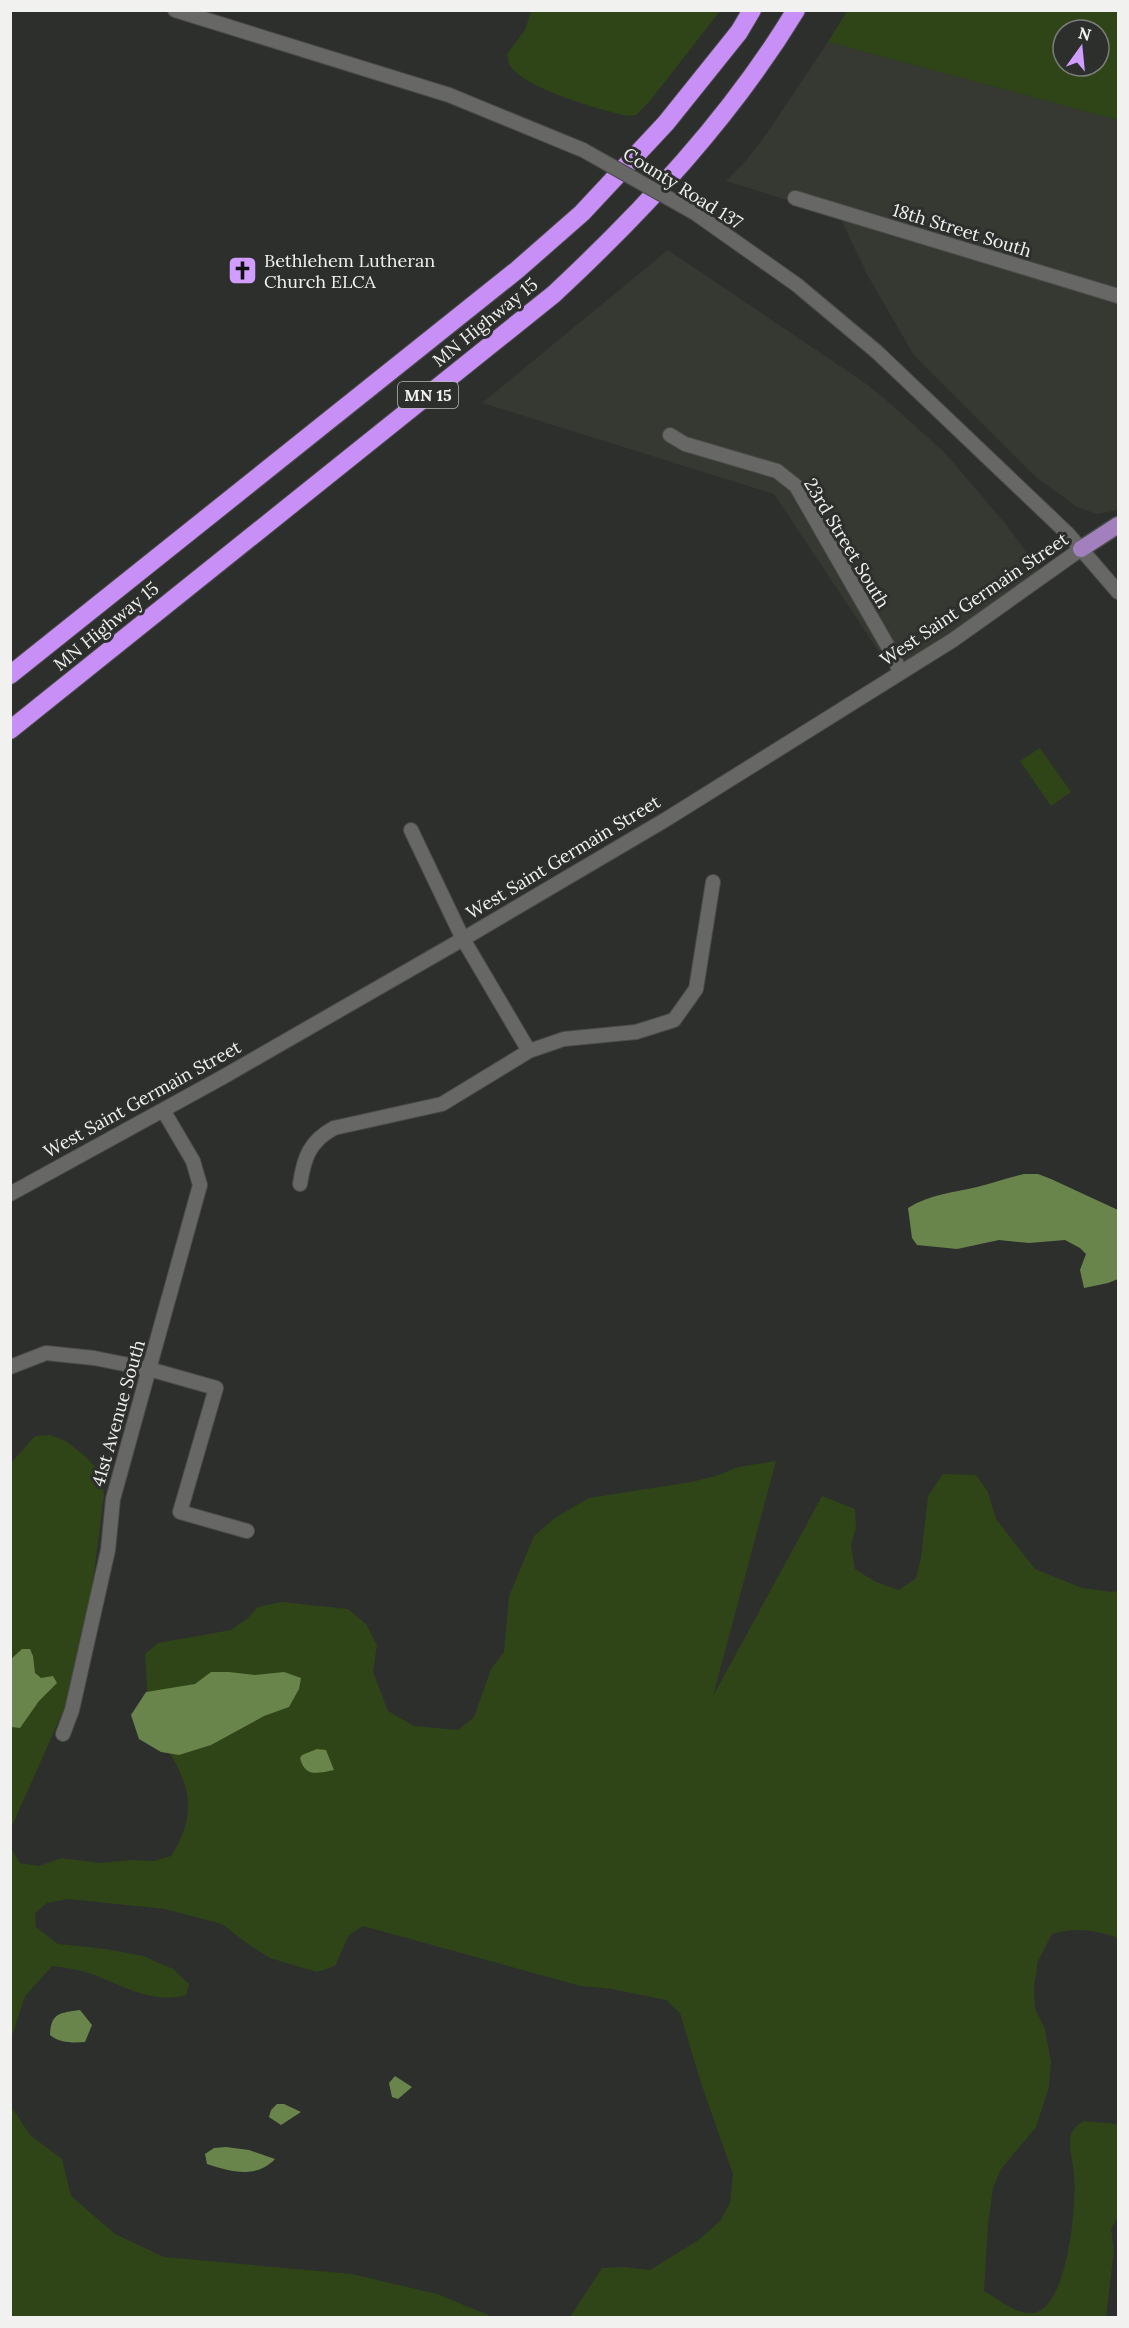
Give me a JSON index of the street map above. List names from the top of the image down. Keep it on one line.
{"streets":{"highway":["MN Highway 15","MN 15"],"main road":["West Saint Germain Street"],"street":["County Road 137","18th Street South","23rd Street South","41st Avenue South"]},"crossings":[["County Road 137","West Saint Germain Street"],["23rd Street South","West Saint Germain Street"],["West Saint Germain Street","41st Avenue South"]],"places":{"church":["Bethlehem Lutheran Church ELCA"]},"north":"top"}
